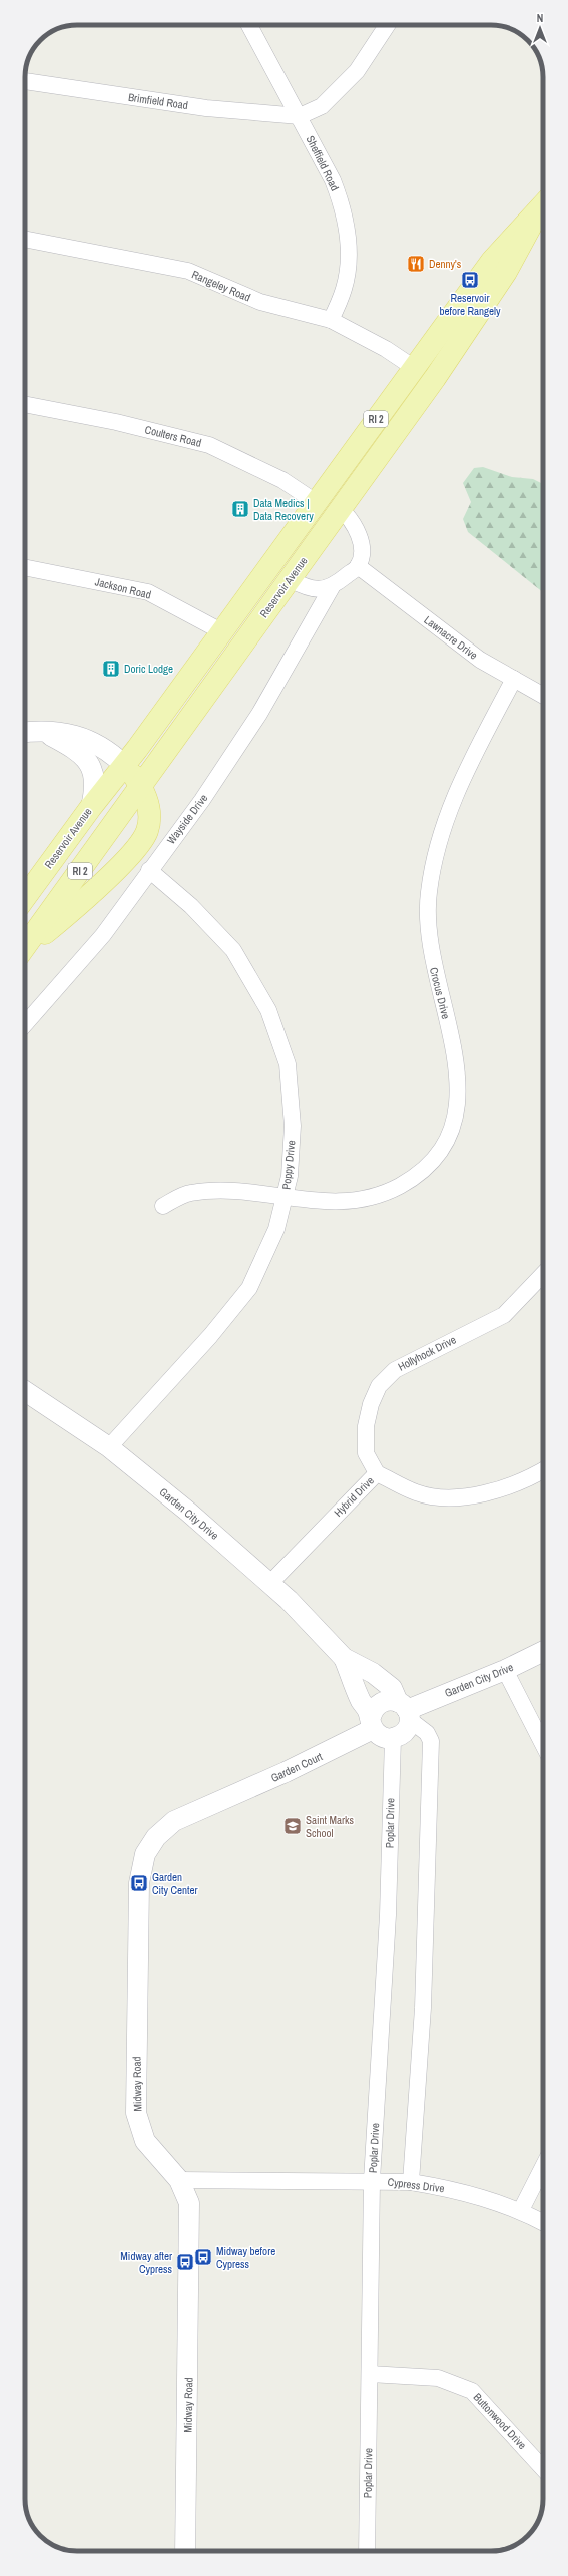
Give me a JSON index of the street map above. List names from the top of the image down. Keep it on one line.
{"streets":{"main road":["RI 2","Reservoir Avenue"],"street":["Brimfield Road","Sheffield Road","Rangeley Road","Coulters Road","Jackson Road","Lawnacre Drive","Wayside Drive","Crocus Drive","Poppy Drive","Hollyhock Drive","Hybrid Drive","Garden City Drive","Garden Court","Poplar Drive","Midway Road","Cypress Drive","Buttonwood Drive"]},"crossings":[["Brimfield Road","Sheffield Road"],["Sheffield Road","Rangeley Road"],["Rangeley Road","Reservoir Avenue"],["Coulters Road","Reservoir Avenue"],["Reservoir Avenue","Jackson Road"],["Lawnacre Drive","Crocus Drive"],["Wayside Drive","Poppy Drive"],["Crocus Drive","Poppy Drive"],["Poppy Drive","Garden City Drive"],["Hollyhock Drive","Hybrid Drive"],["Hybrid Drive","Garden City Drive"],["Garden City Drive","Garden Court"],["Garden City Drive","Poplar Drive"],["Garden Court","Poplar Drive"],["Garden Court","Midway Road"],["Poplar Drive","Cypress Drive"],["Poplar Drive","Buttonwood Drive"],["Midway Road","Cypress Drive"]],"places":{"restaurant":["Denny's"],"bus stop":["Reservoir before Rangely","Garden City Center","Midway before Cypress","Midway after Cypress"],"building":["Data Medics | Data Recovery","Doric Lodge"],"school or university":["Saint Marks School"]},"north":"top"}
